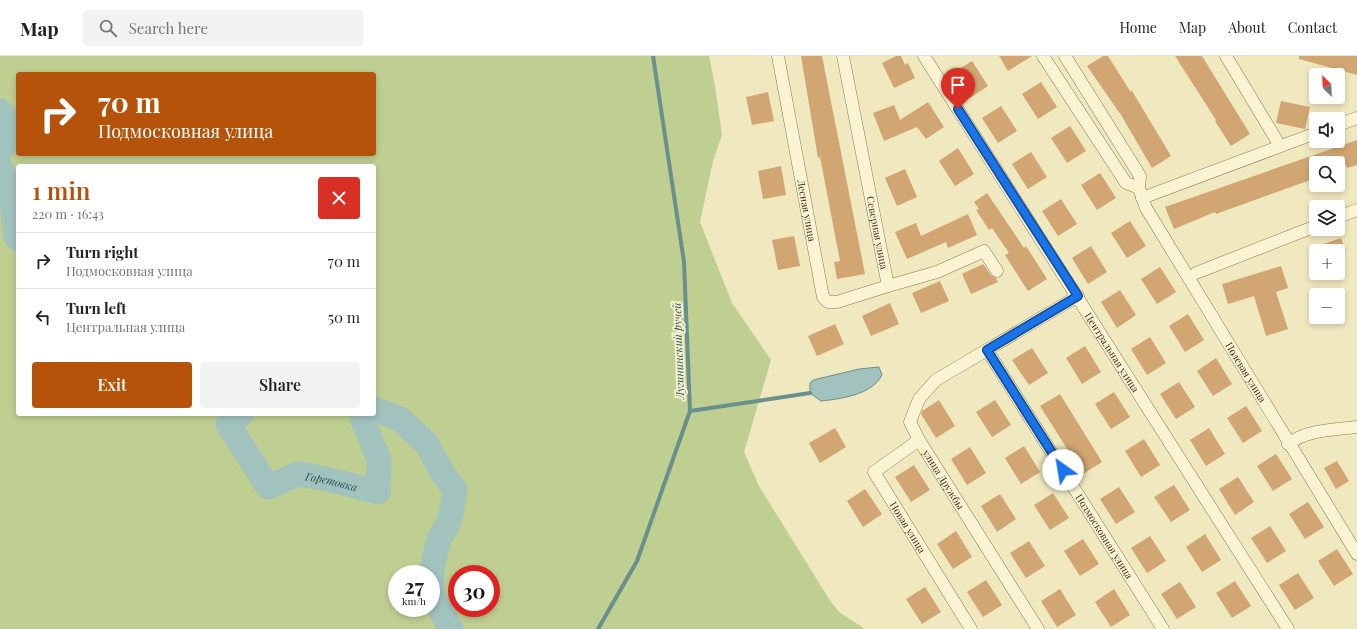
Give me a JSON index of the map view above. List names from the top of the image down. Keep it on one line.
{"streets":{"street":["Лесная улица","Северная улица","Центральная улица","Полевая улица","улица Дружбы","Новая улица","Подмосковная улица"]},"crossings":[["Лесная улица","Северная улица"],["улица Дружбы","Новая улица"],["улица Дружбы","Подмосковная улица"]],"water":["Лугининский ручей","Горетовка"],"north":"top left","page":{"header":"Map","search":"Search here","nav":["Home","Map","About","Contact"],"map_buttons":["+","−"],"turn":["70 m","Подмосковная улица"],"heading":["1 min","220 m · 16:43"],"list":[{"name":"Turn right","note":"Подмосковная улица","value":"70 m"},{"name":"Turn left","note":"Центральная улица","value":"50 m"}],"buttons":["Exit","Share"],"speed":"27 km/h","limit":"30"}}
